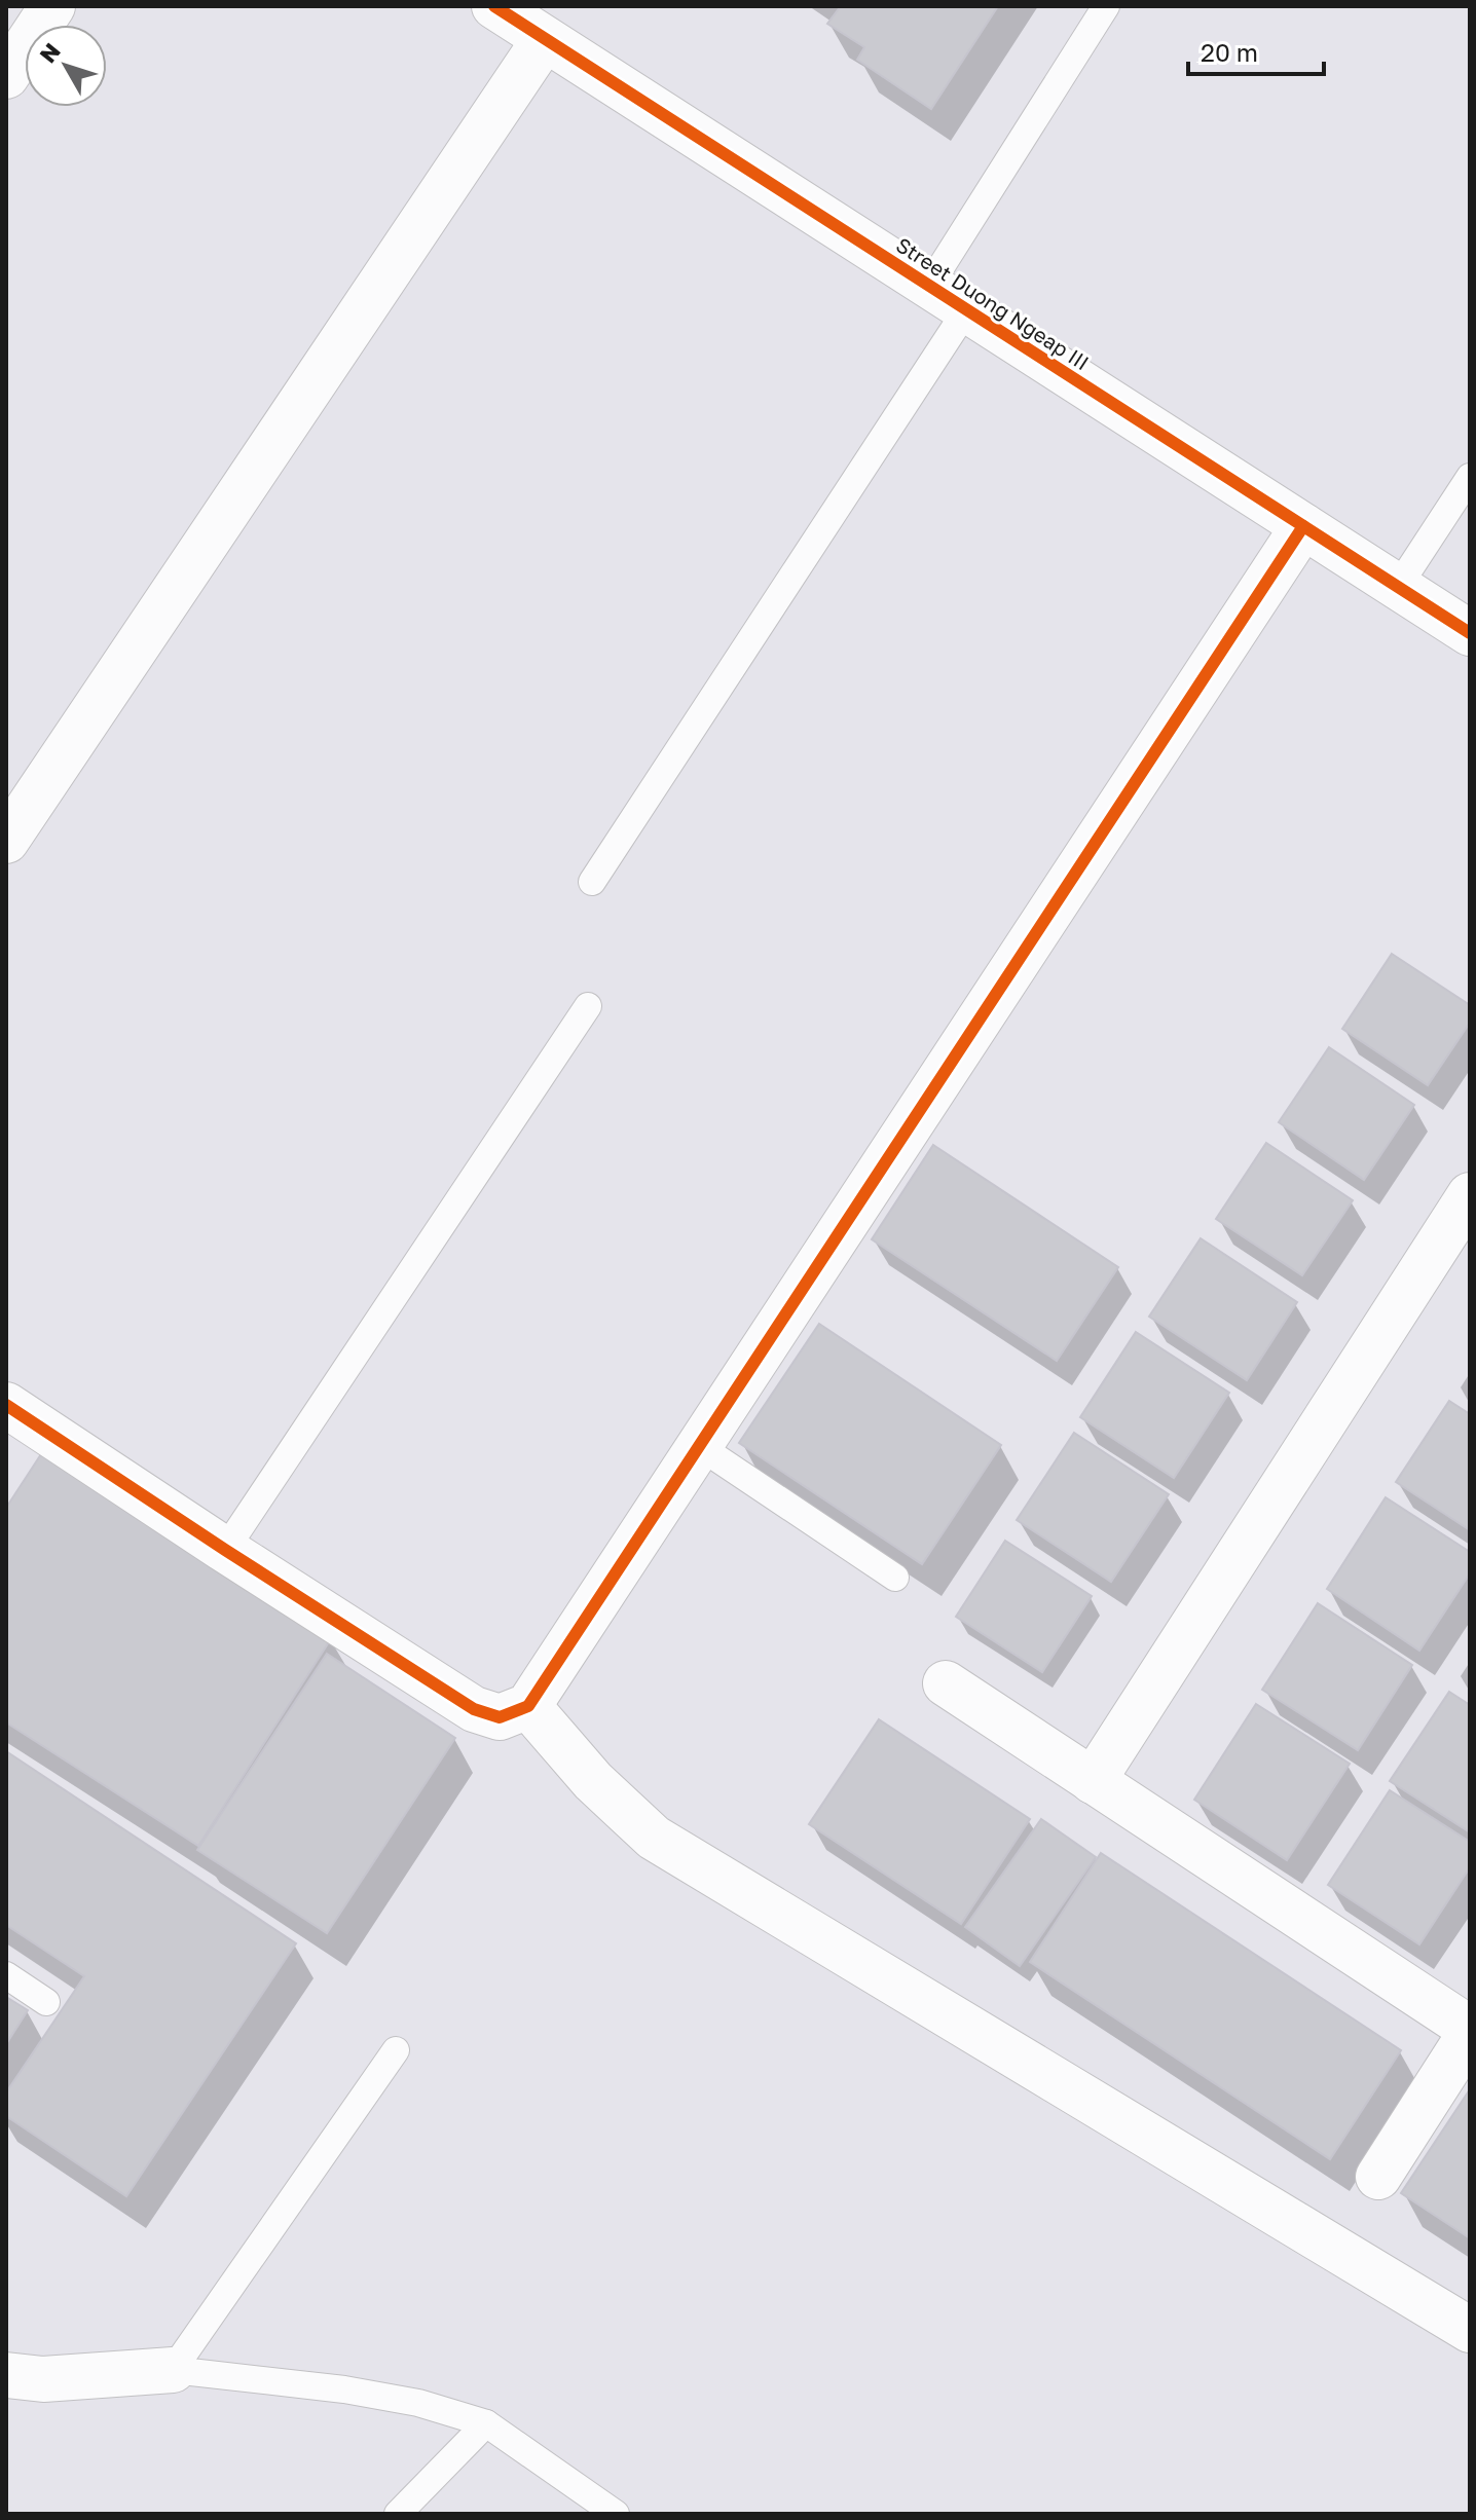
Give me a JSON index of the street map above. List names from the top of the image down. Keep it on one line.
{"streets":{"street":["Street Duong Ngeap III"]},"scale_bar":"20 m","north":"top left"}
